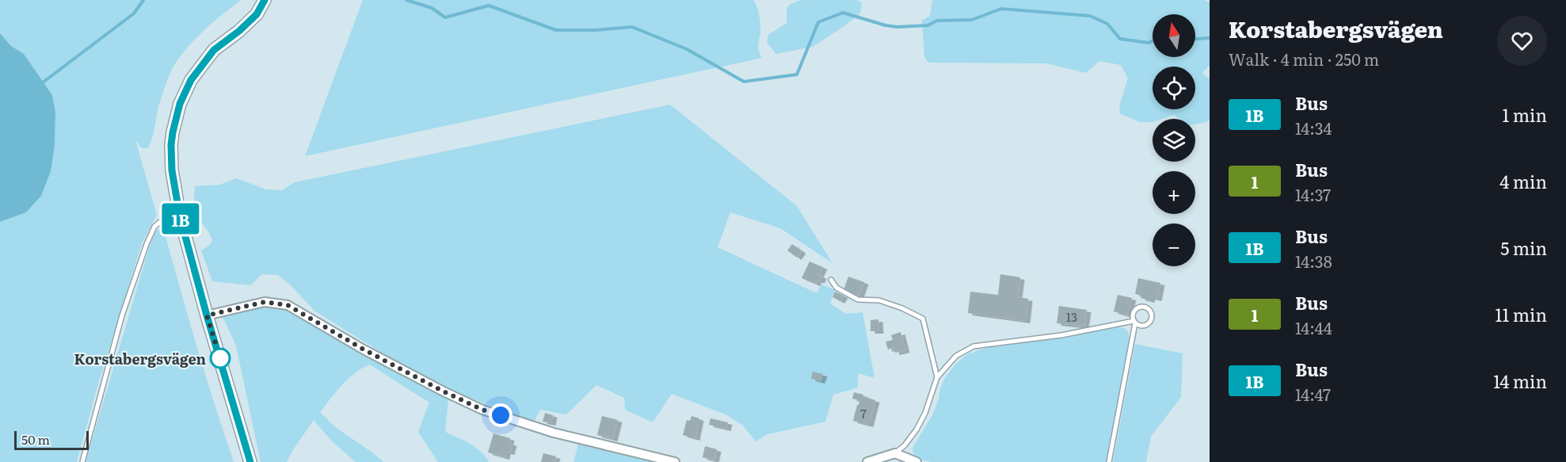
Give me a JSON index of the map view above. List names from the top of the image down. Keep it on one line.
{"places":["Korstabergsvägen"],"lines":["bus line 1B"],"house_numbers":["13","7"],"scale_bar":"50 m","north":"top","page":{"on_map":"1B","heading":["Korstabergsvägen","Walk · 4 min · 250 m"],"map_buttons":["+","−"],"list":[{"mark":"1B","name":"Bus","note":"14:34","value":"1 min"},{"mark":"1","name":"Bus","note":"14:37","value":"4 min"},{"mark":"1B","name":"Bus","note":"14:38","value":"5 min"},{"mark":"1","name":"Bus","note":"14:44","value":"11 min"},{"mark":"1B","name":"Bus","note":"14:47","value":"14 min"}],"scale":"50 m"}}
